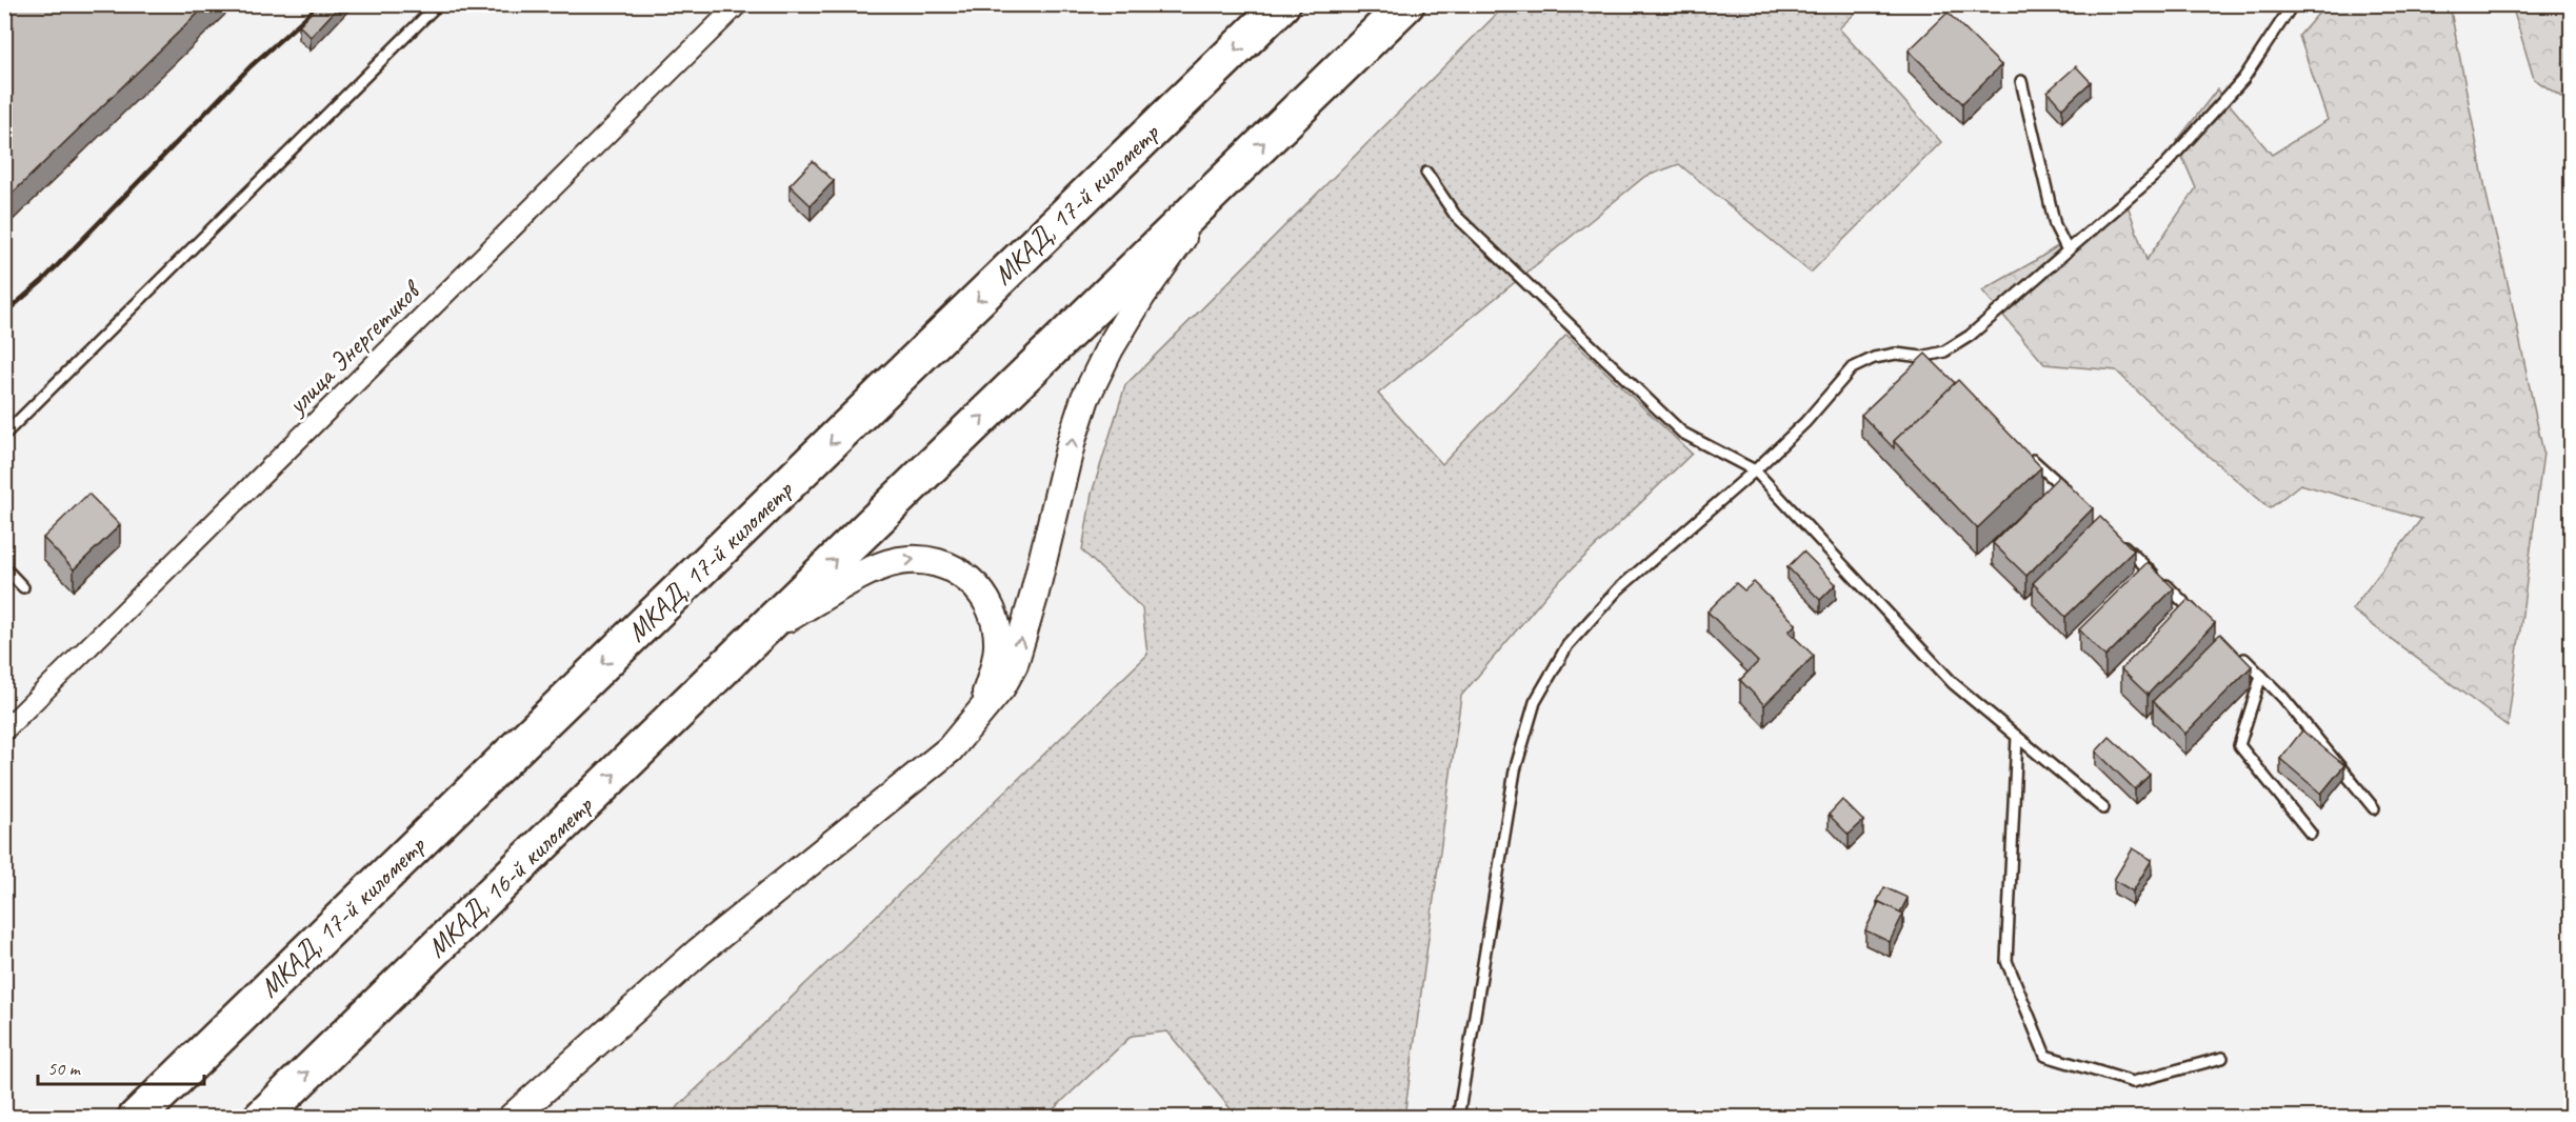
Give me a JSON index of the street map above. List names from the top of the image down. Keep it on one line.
{"streets":{"highway":["МКАД, 17-й километр","МКАД, 16-й километр"],"street":["улица Энергетиков"]},"one_way":["МКАД, 16-й километр"],"scale_bar":"50 m"}
